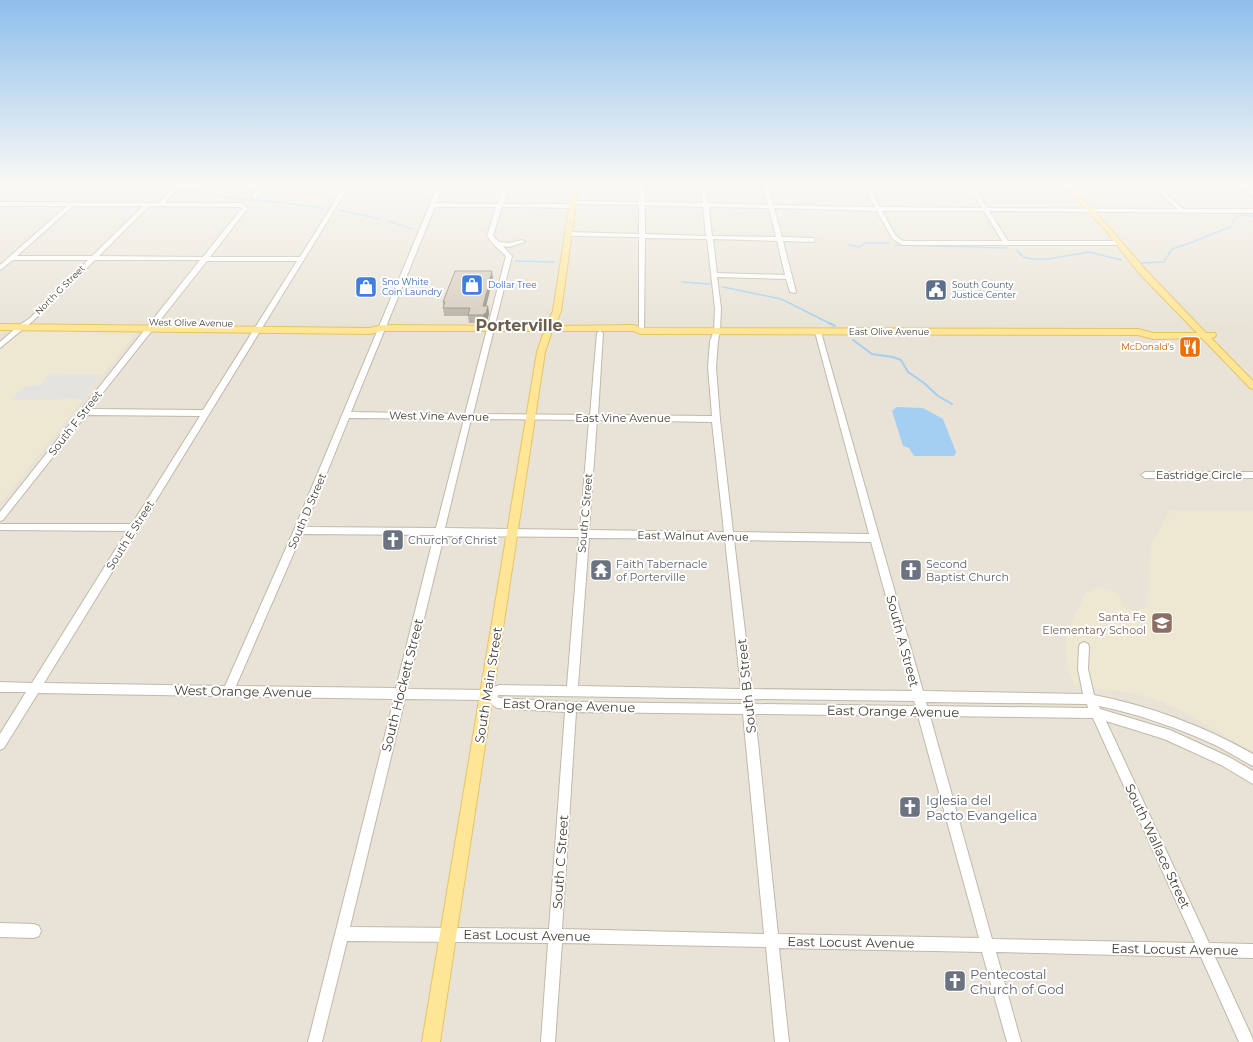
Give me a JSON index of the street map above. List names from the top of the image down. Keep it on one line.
{"streets":{"main road":["West Olive Avenue","East Olive Avenue","South Main Street"],"street":["North G Street","West Vine Avenue","East Vine Avenue","South F Street","Eastridge Circle","South D Street","South C Street","South E Street","East Walnut Avenue","South A Street","South Hockett Street","South B Street","West Orange Avenue","East Orange Avenue","South Wallace Street","East Locust Avenue"]},"crossings":[["North G Street","West Olive Avenue"],["West Olive Avenue","East Olive Avenue"],["West Olive Avenue","South F Street"],["West Olive Avenue","South D Street"],["West Olive Avenue","South E Street"],["West Olive Avenue","South Hockett Street"],["West Olive Avenue","South Main Street"],["East Olive Avenue","South C Street"],["East Olive Avenue","South A Street"],["East Olive Avenue","South Main Street"],["East Olive Avenue","South B Street"],["West Vine Avenue","East Vine Avenue"],["West Vine Avenue","South D Street"],["West Vine Avenue","South Hockett Street"],["West Vine Avenue","South Main Street"],["East Vine Avenue","South C Street"],["East Vine Avenue","South Main Street"],["East Vine Avenue","South B Street"],["South D Street","East Walnut Avenue"],["South D Street","West Orange Avenue"],["South C Street","East Walnut Avenue"],["South C Street","East Orange Avenue"],["South C Street","East Locust Avenue"],["South E Street","West Orange Avenue"],["East Walnut Avenue","South A Street"],["East Walnut Avenue","South Hockett Street"],["East Walnut Avenue","South Main Street"],["East Walnut Avenue","South B Street"],["South A Street","East Orange Avenue"],["South A Street","East Locust Avenue"],["South Hockett Street","West Orange Avenue"],["South Hockett Street","East Locust Avenue"],["South Main Street","West Orange Avenue"],["South Main Street","East Orange Avenue"],["South Main Street","East Locust Avenue"],["South B Street","East Orange Avenue"],["South B Street","East Locust Avenue"],["West Orange Avenue","East Orange Avenue"],["East Orange Avenue","South Wallace Street"],["South Wallace Street","East Locust Avenue"]],"districts":["Porterville"],"places":{"shop":["Dollar Tree","Sno White Coin Laundry"],"public building":["South County Justice Center"],"restaurant":["McDonald's"],"church":["Church of Christ","Second Baptist Church","Iglesia del Pacto Evangelica","Pentecostal Church of God"],"temple":["Faith Tabernacle of Porterville"],"school or university":["Santa Fe Elementary School"]}}
